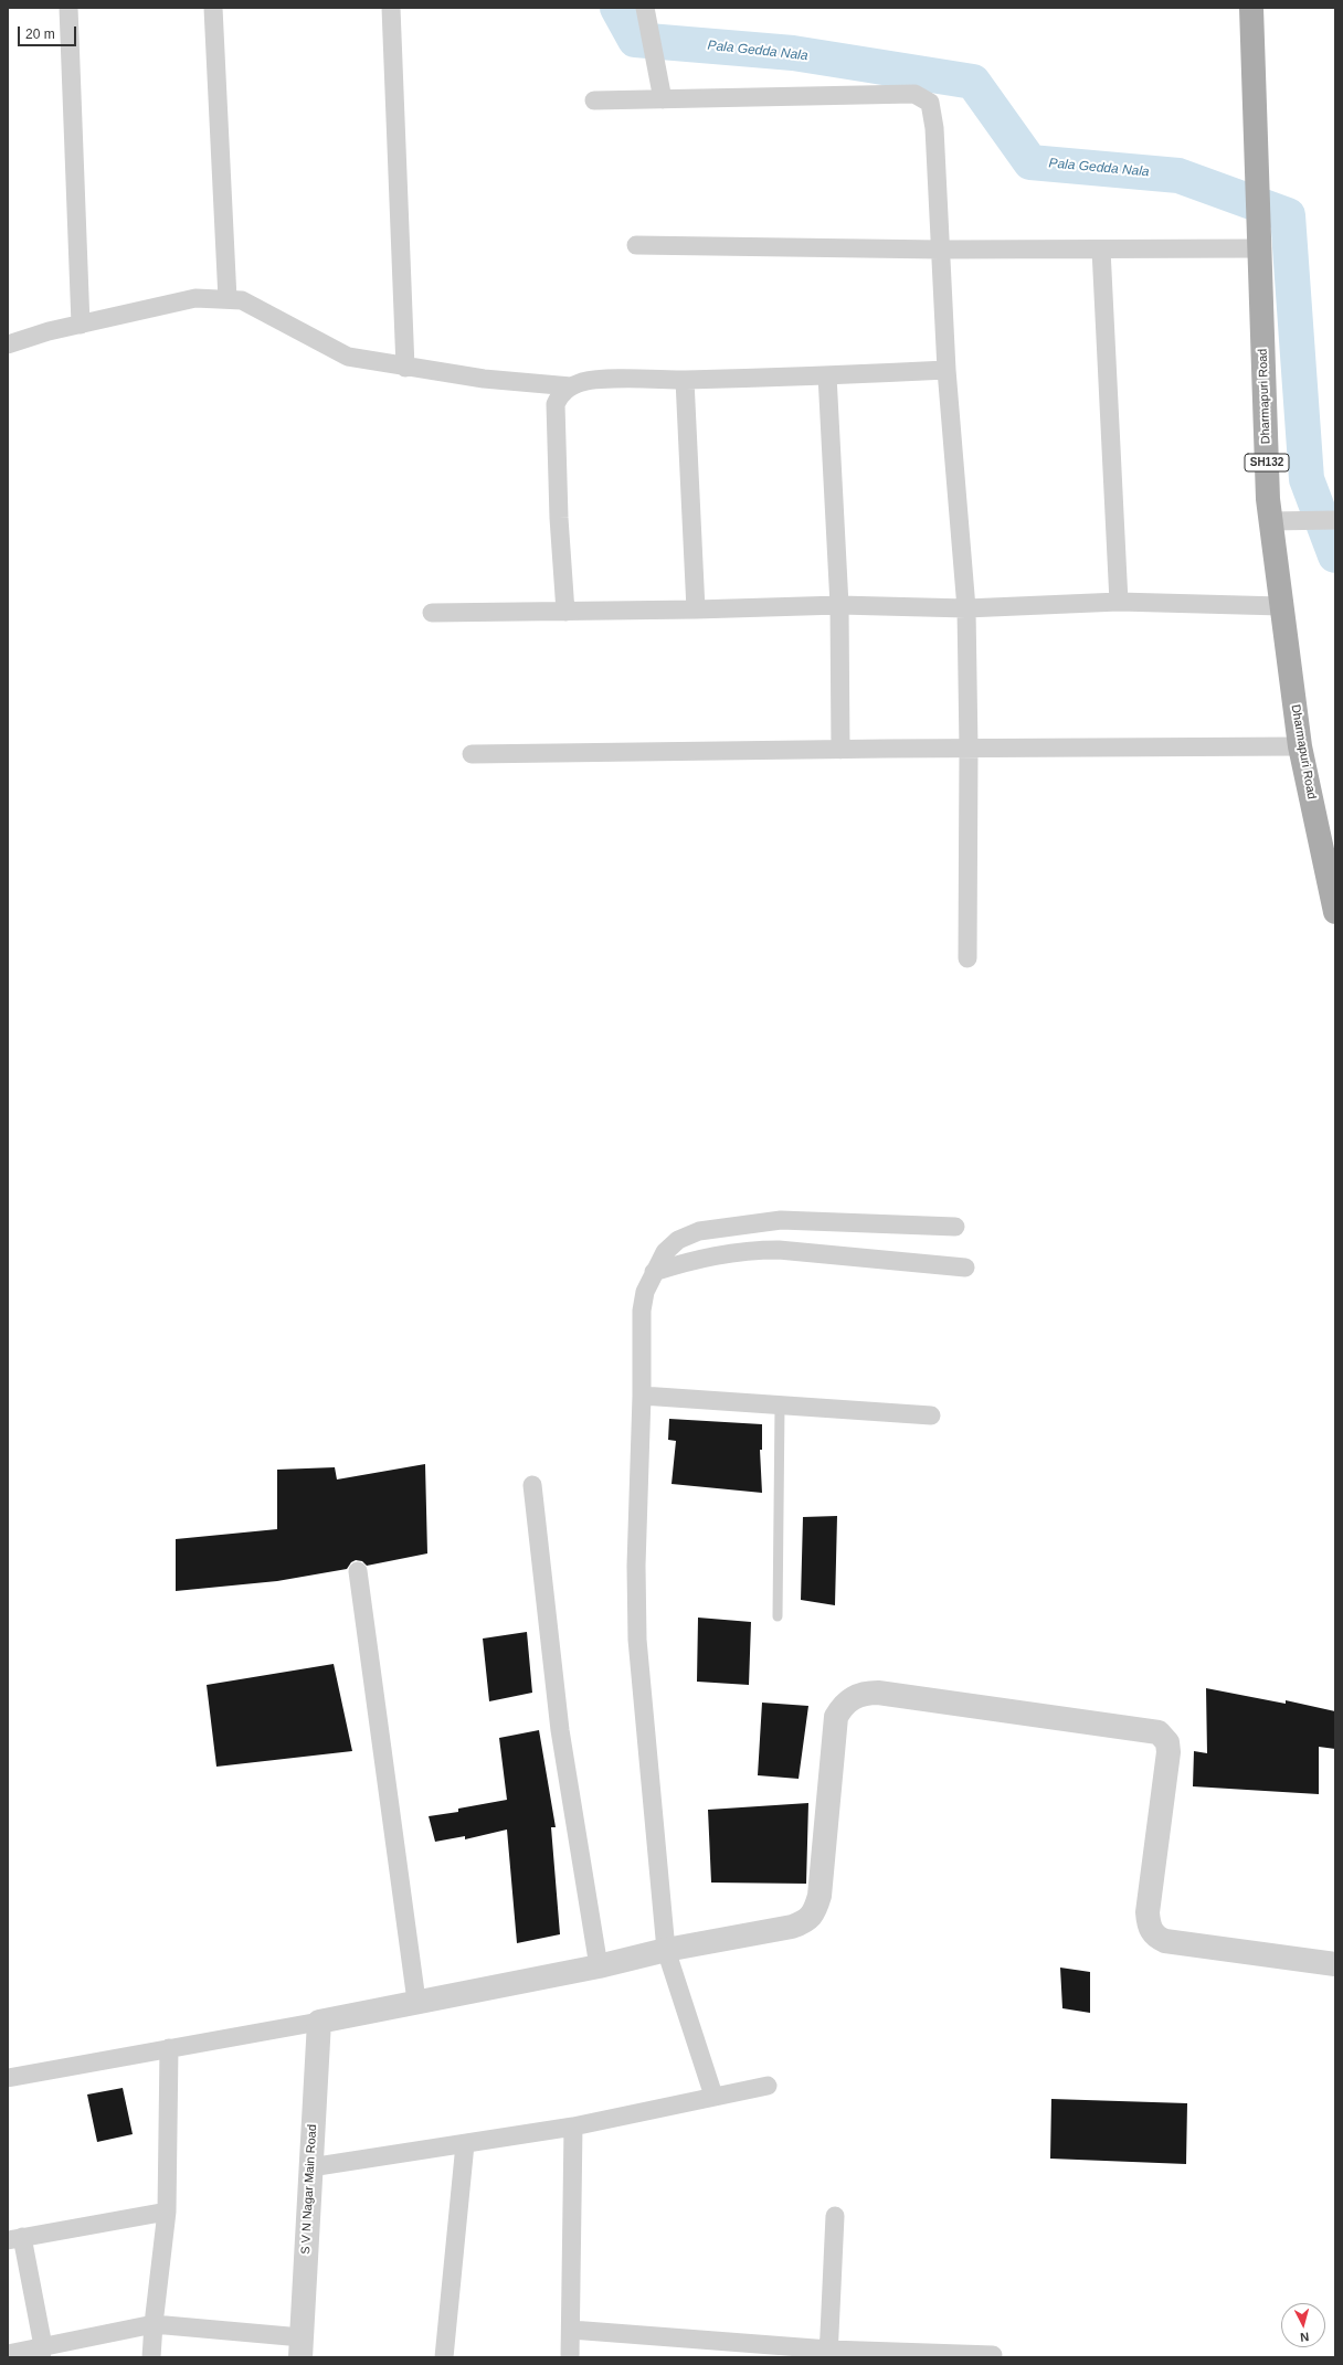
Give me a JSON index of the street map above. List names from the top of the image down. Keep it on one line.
{"streets":{"main road":["Dharmapuri Road","SH132"],"street":["S V N Nagar Main Road"]},"water":["Pala Gedda Nala"],"scale_bar":"20 m","north":"bottom"}
